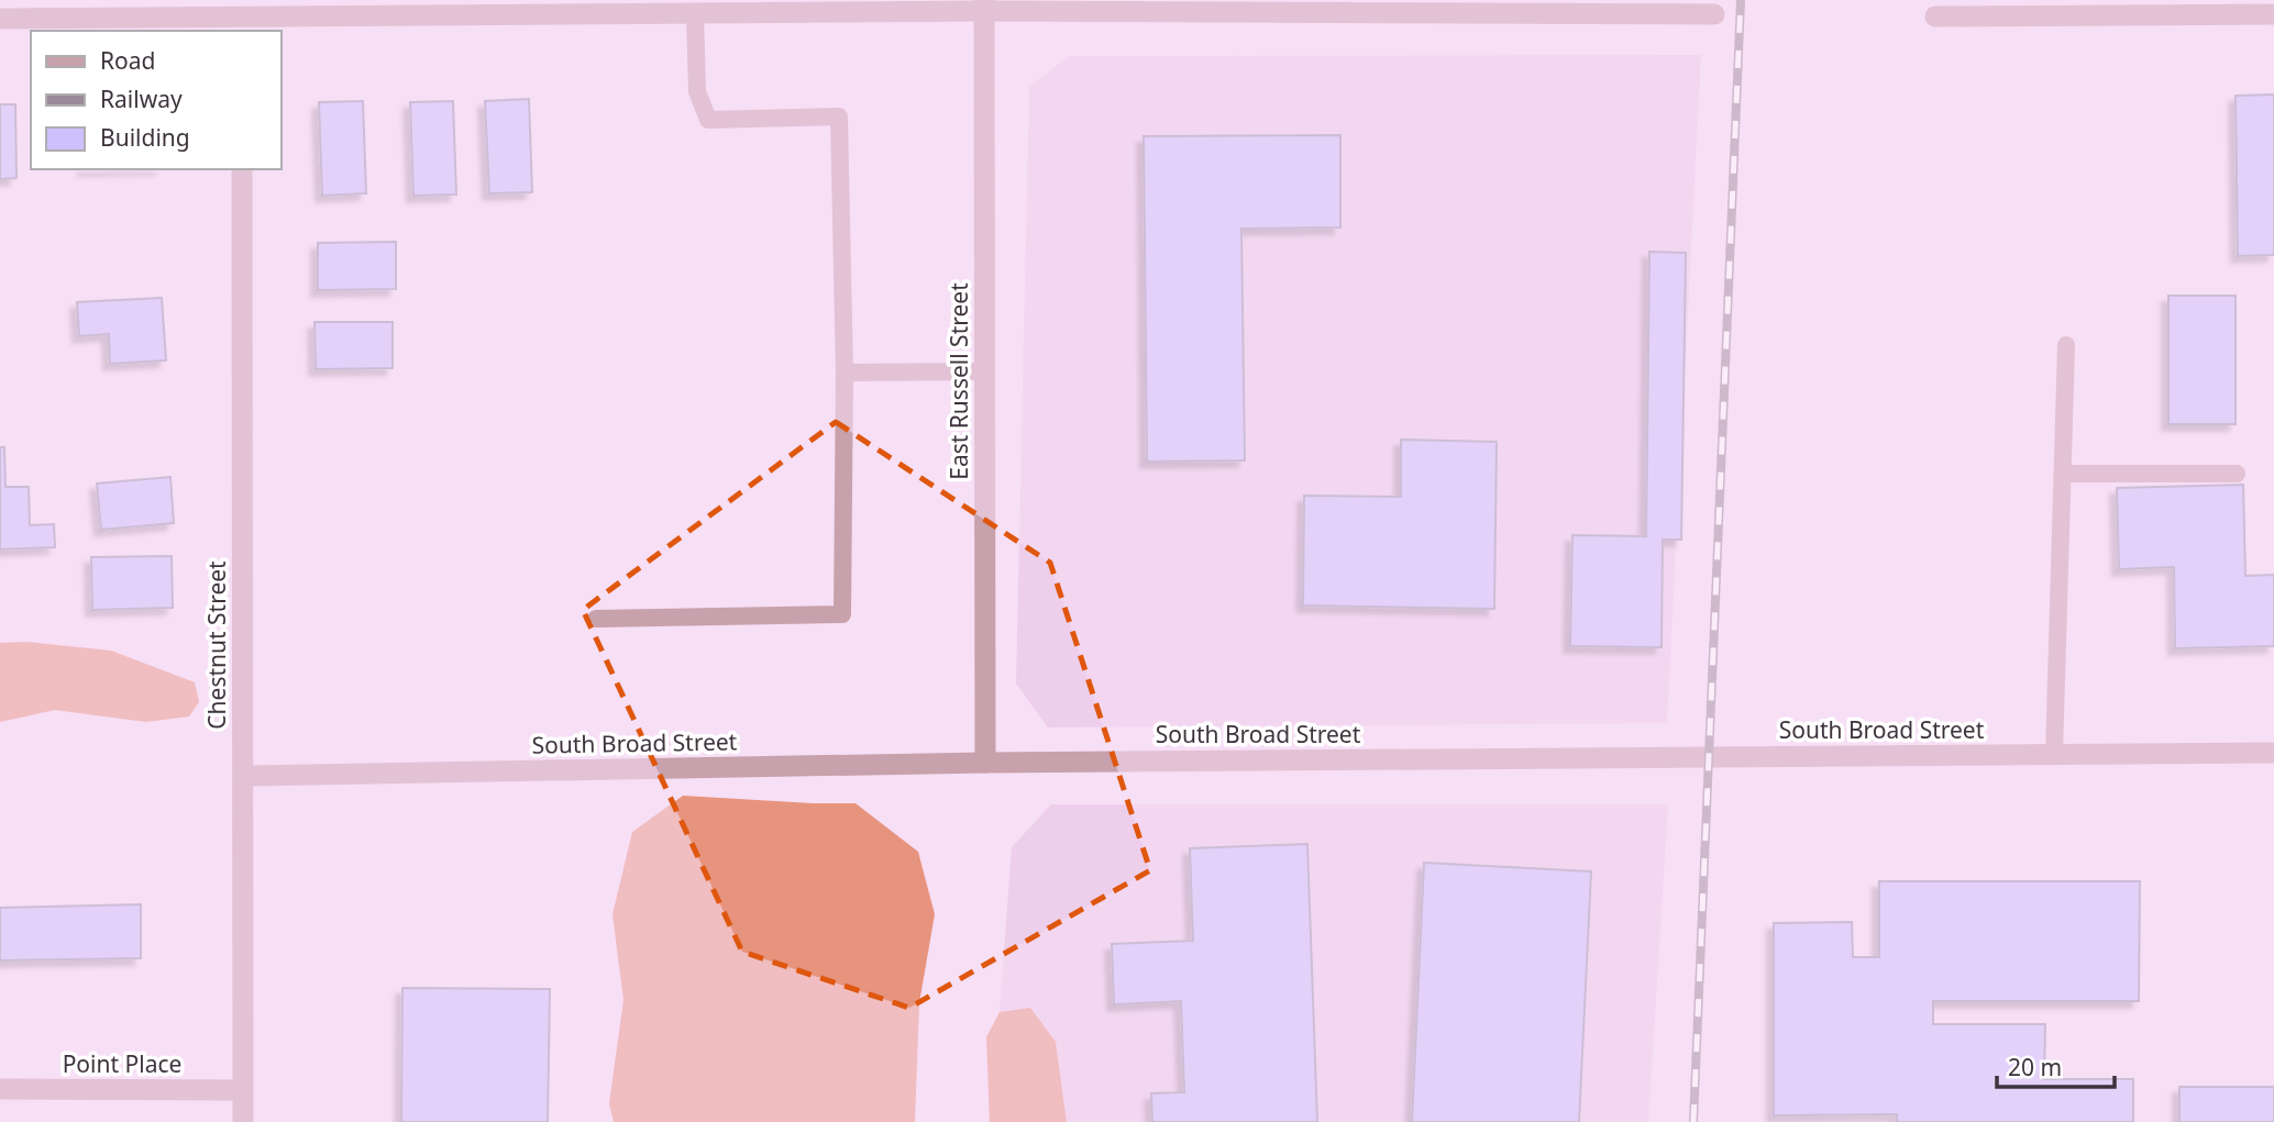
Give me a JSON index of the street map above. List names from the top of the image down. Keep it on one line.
{"streets":{"street":["East Russell Street","Chestnut Street","South Broad Street","Point Place"]},"crossings":[["East Russell Street","South Broad Street"],["Chestnut Street","South Broad Street"],["Chestnut Street","Point Place"]],"legend":["Road","Railway","Building"],"scale_bar":"20 m"}
